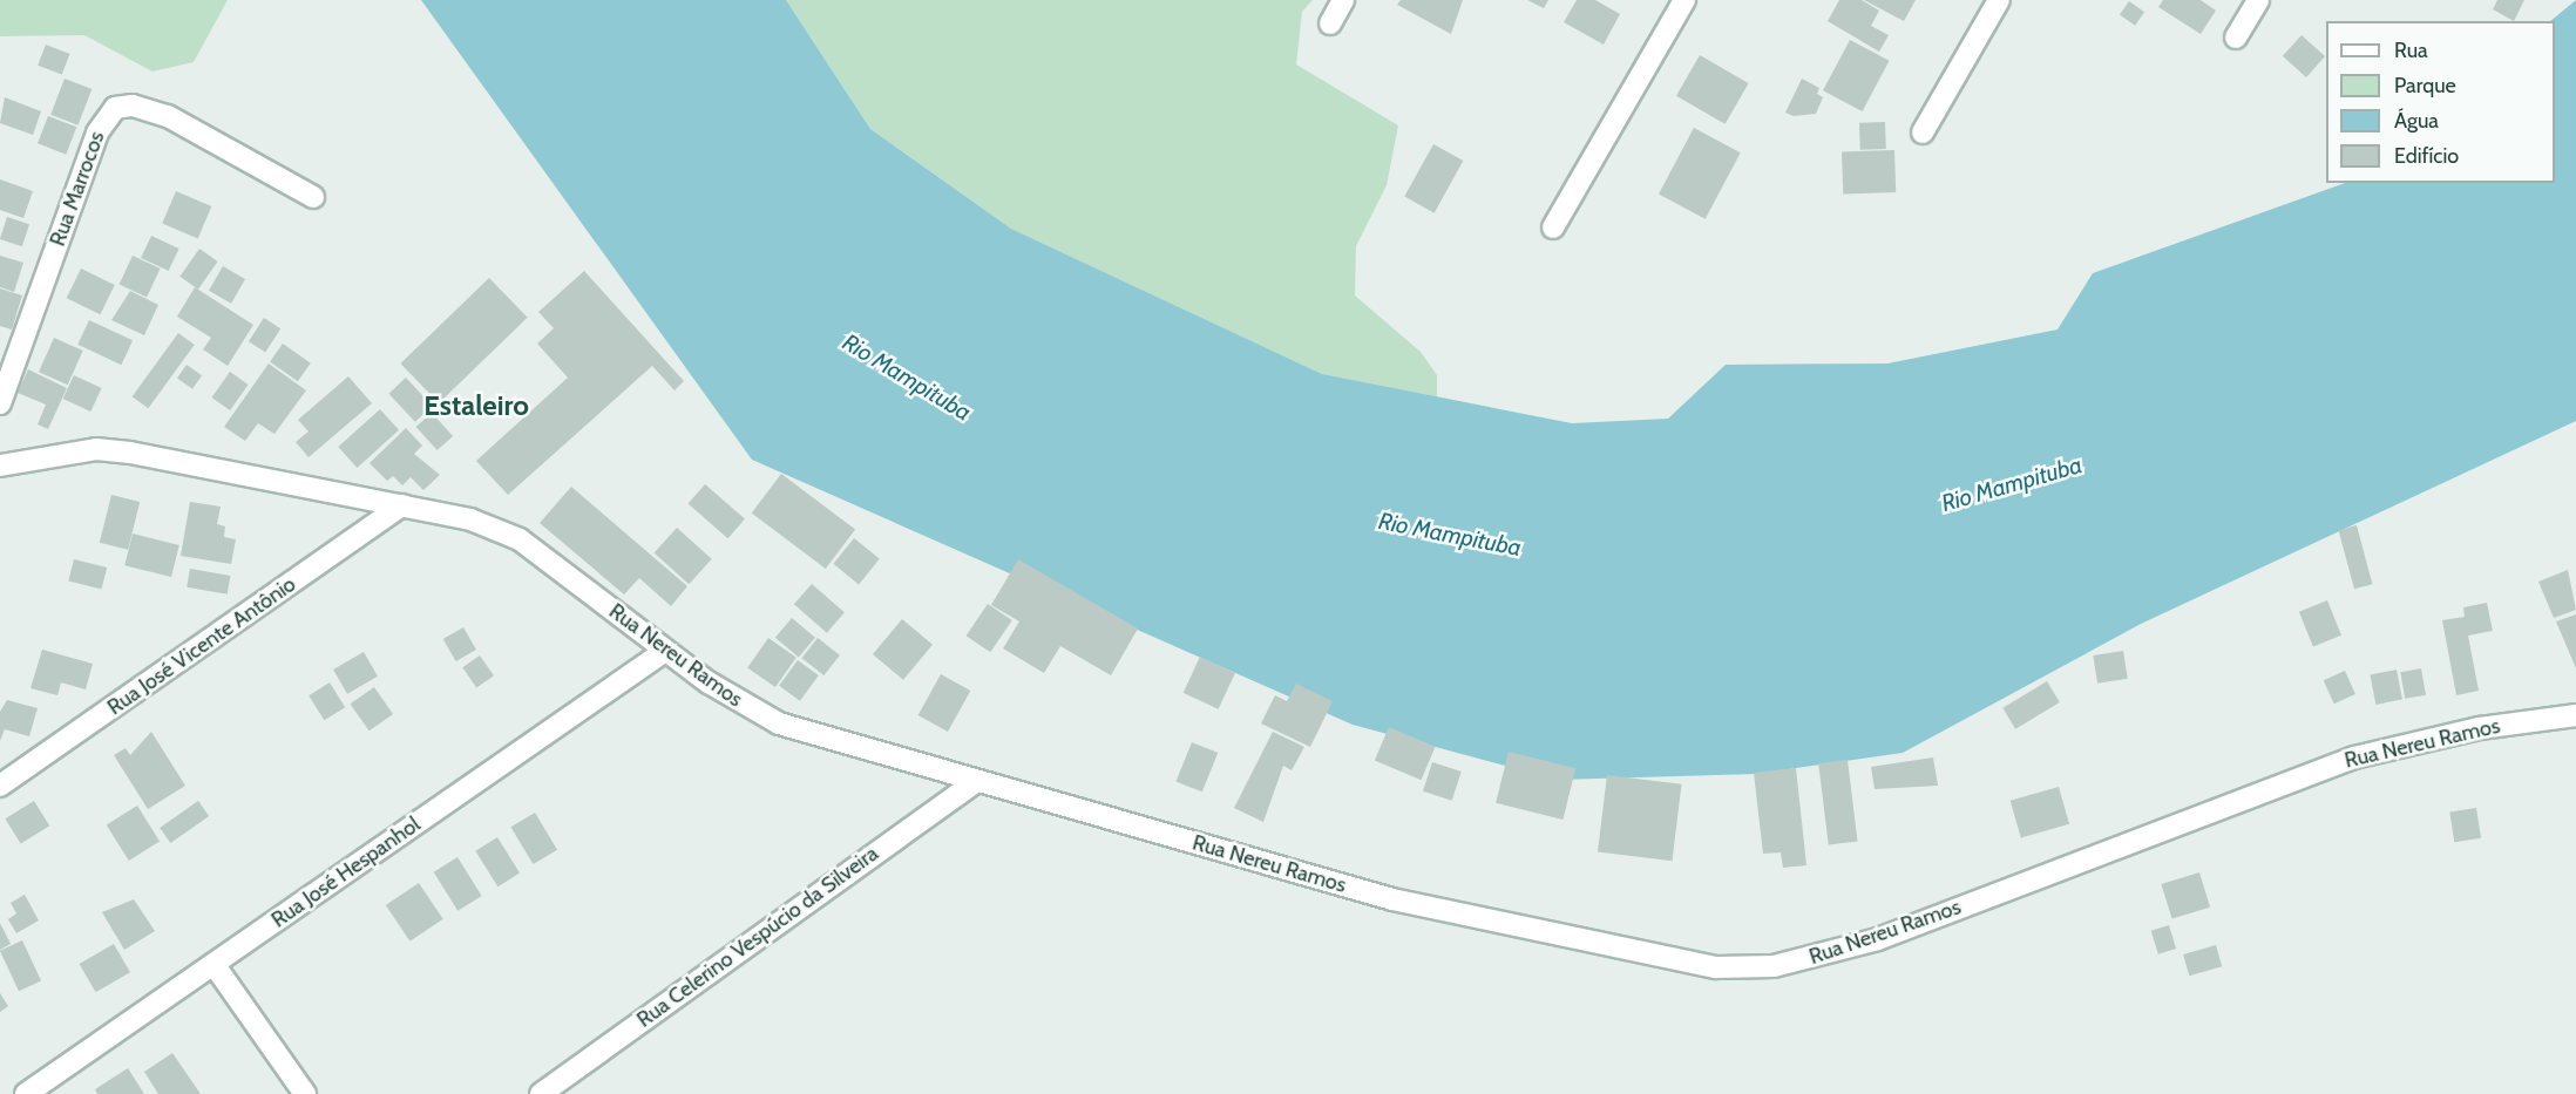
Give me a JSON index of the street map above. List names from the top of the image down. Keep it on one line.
{"streets":{"street":["Rua Marrocos","Rua José Vicente Antônio","Rua Nereu Ramos","Rua José Hespanhol","Rua Celerino Vespúcio da Silveira"]},"crossings":[["Rua José Vicente Antônio","Rua Nereu Ramos"],["Rua Nereu Ramos","Rua José Hespanhol"],["Rua Nereu Ramos","Rua Celerino Vespúcio da Silveira"]],"districts":["Estaleiro"],"water":["Rio Mampituba"],"legend":["Rua","Parque","Água","Edifício"]}
